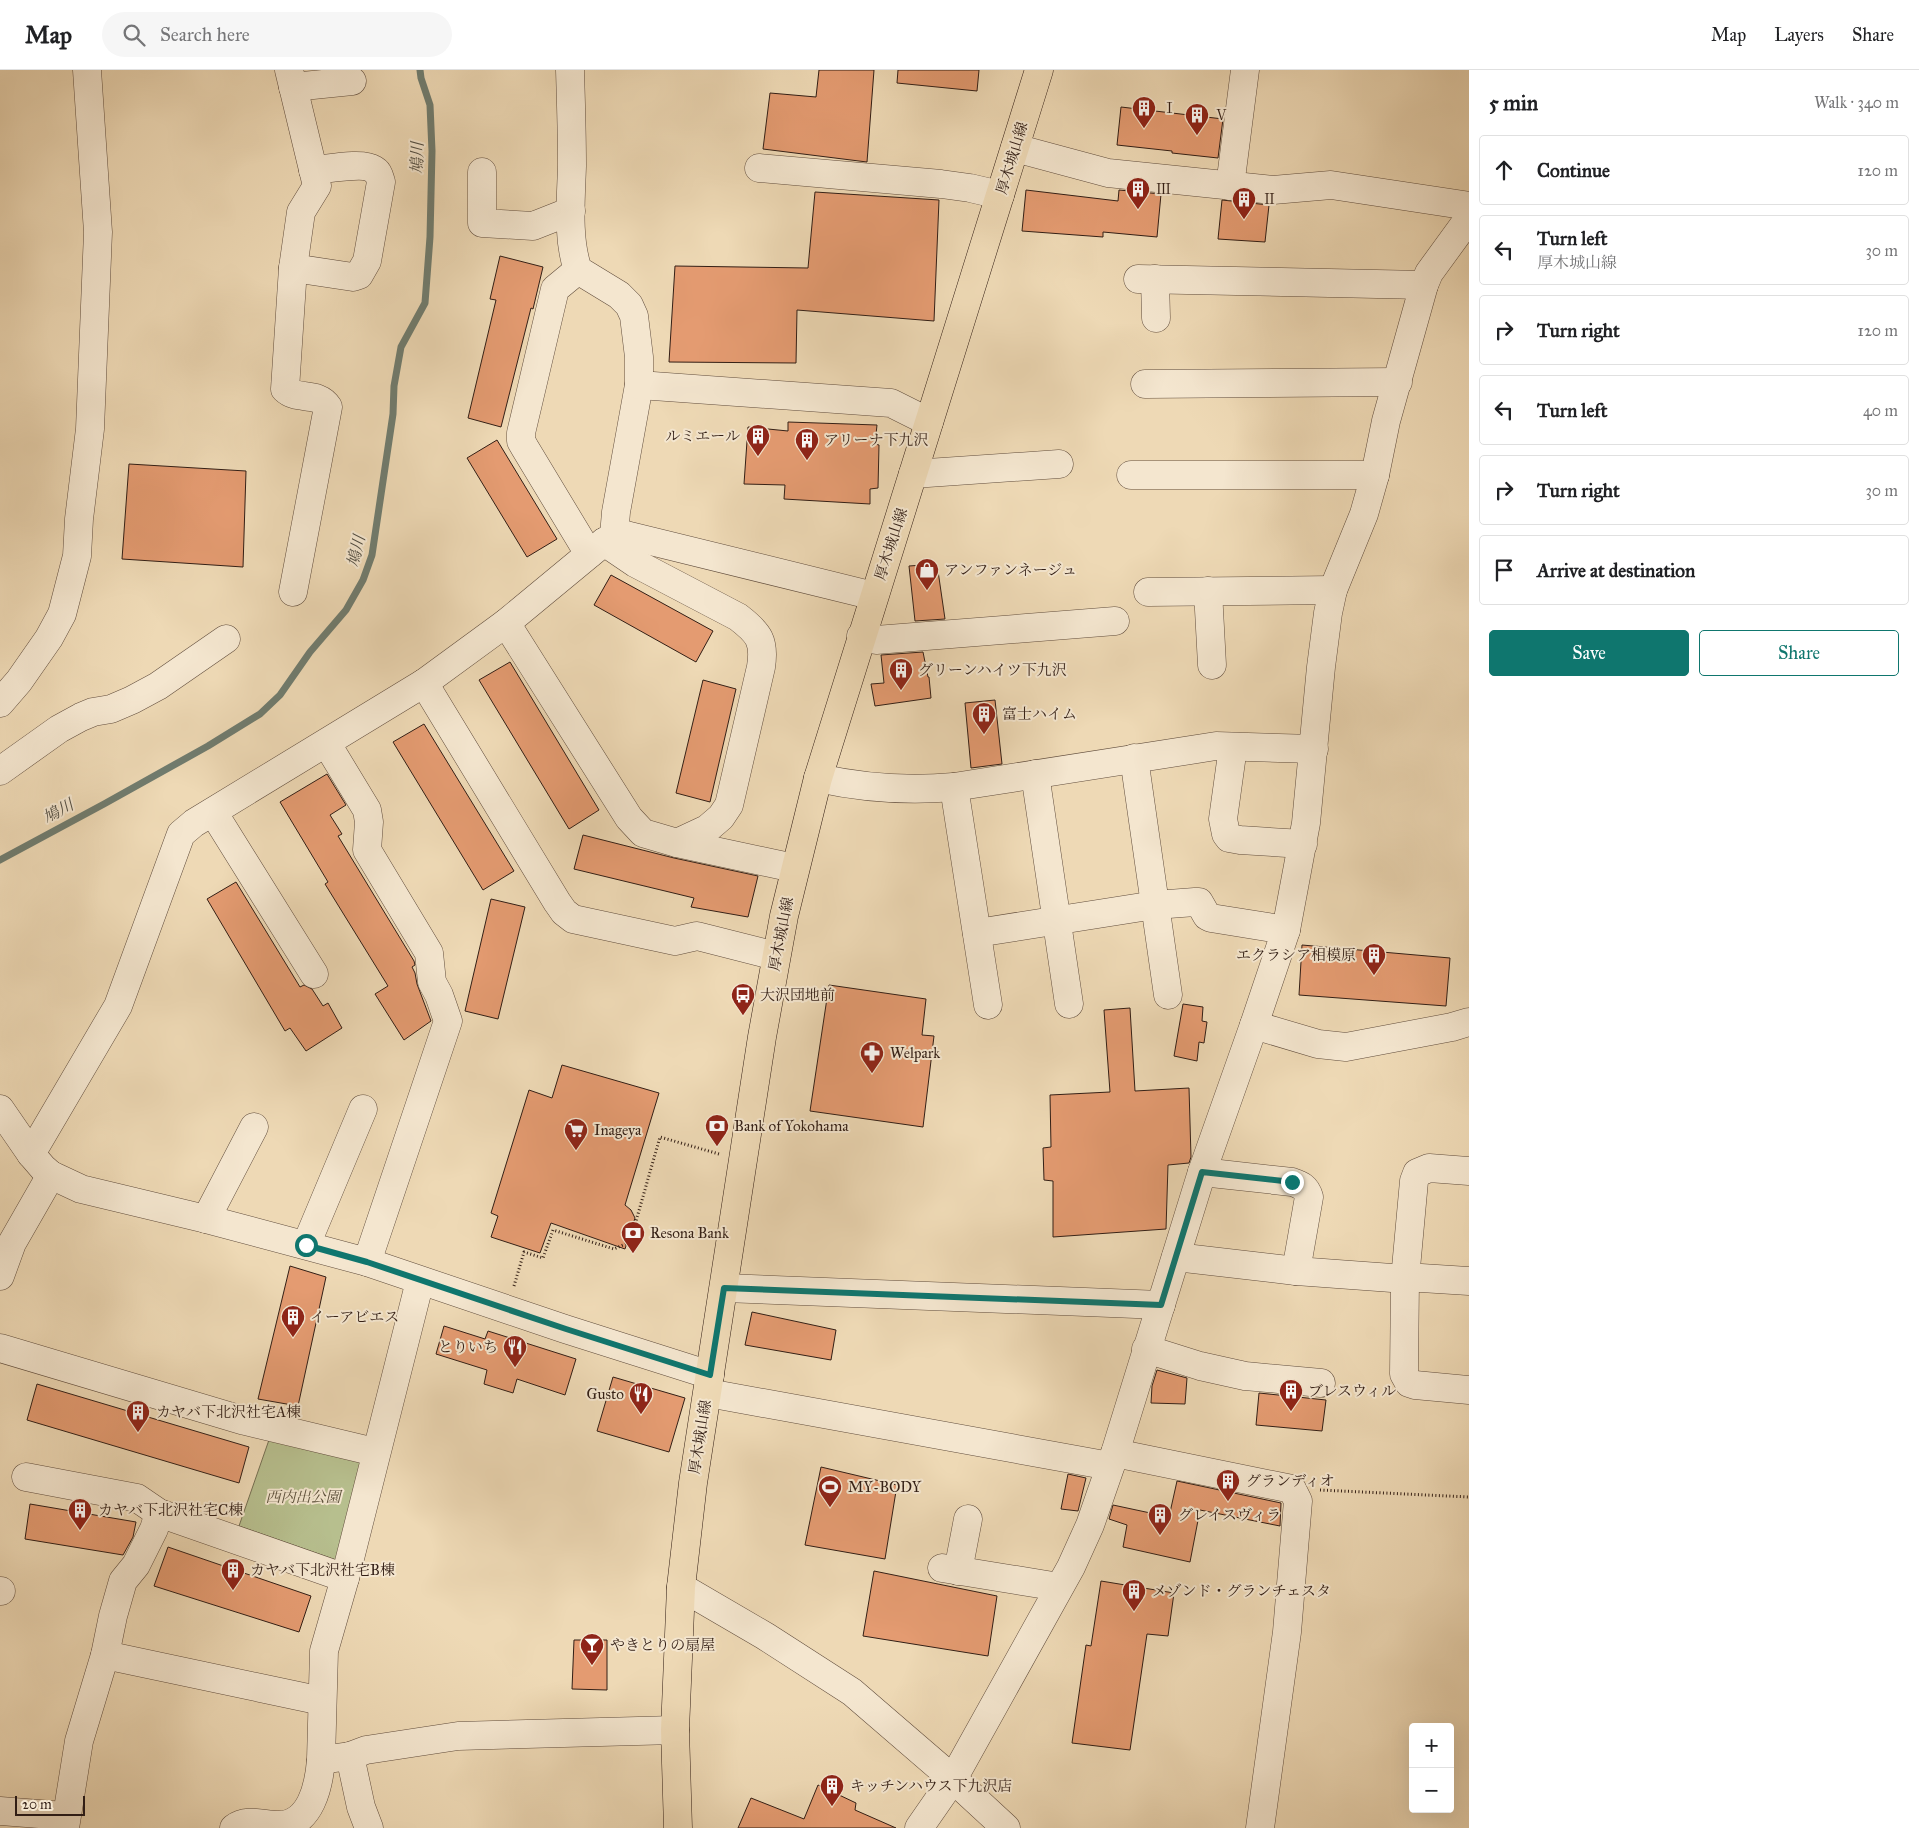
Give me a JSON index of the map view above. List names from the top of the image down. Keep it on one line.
{"streets":{"main road":["厚木城山線"]},"water":["鳩川"],"parks":["西内出公園"],"places":{"building":["Ⅰ","Ⅴ","Ⅲ","Ⅱ","ルミエール","アリーナ下九沢","グリーンハイツ下九沢","富士ハイム","エクラシア相模原","イーアビエス","ブレスウィル","カヤバ下北沢社宅A棟","グランディオ","カヤバ下北沢社宅C棟","グレイスヴィラ","カヤバ下北沢社宅B棟","メゾンド・グランチェスタ","キッチンハウス下九沢店"],"shop":["アンファンネージュ"],"bus stop":["大沢団地前"],"pharmacy":["Welpark"],"bank":["Bank of Yokohama","Resona Bank"],"supermarket":["Inageya"],"restaurant":["とりいち","Gusto"],"sports":["MY-BODY"],"bar":["やきとりの扇屋"]},"scale_bar":"20 m","page":{"header":"Map","search":"Search here","nav":["Map","Layers","Share"],"heading":["5 min","Walk · 340 m"],"list":[["Continue","120 m"],["Turn left","厚木城山線","30 m"],["Turn right","120 m"],["Turn left","40 m"],["Turn right","30 m"],"Arrive at destination"],"buttons":["Save","Share"],"map_buttons":["+","−"],"scale":"20 m"}}
